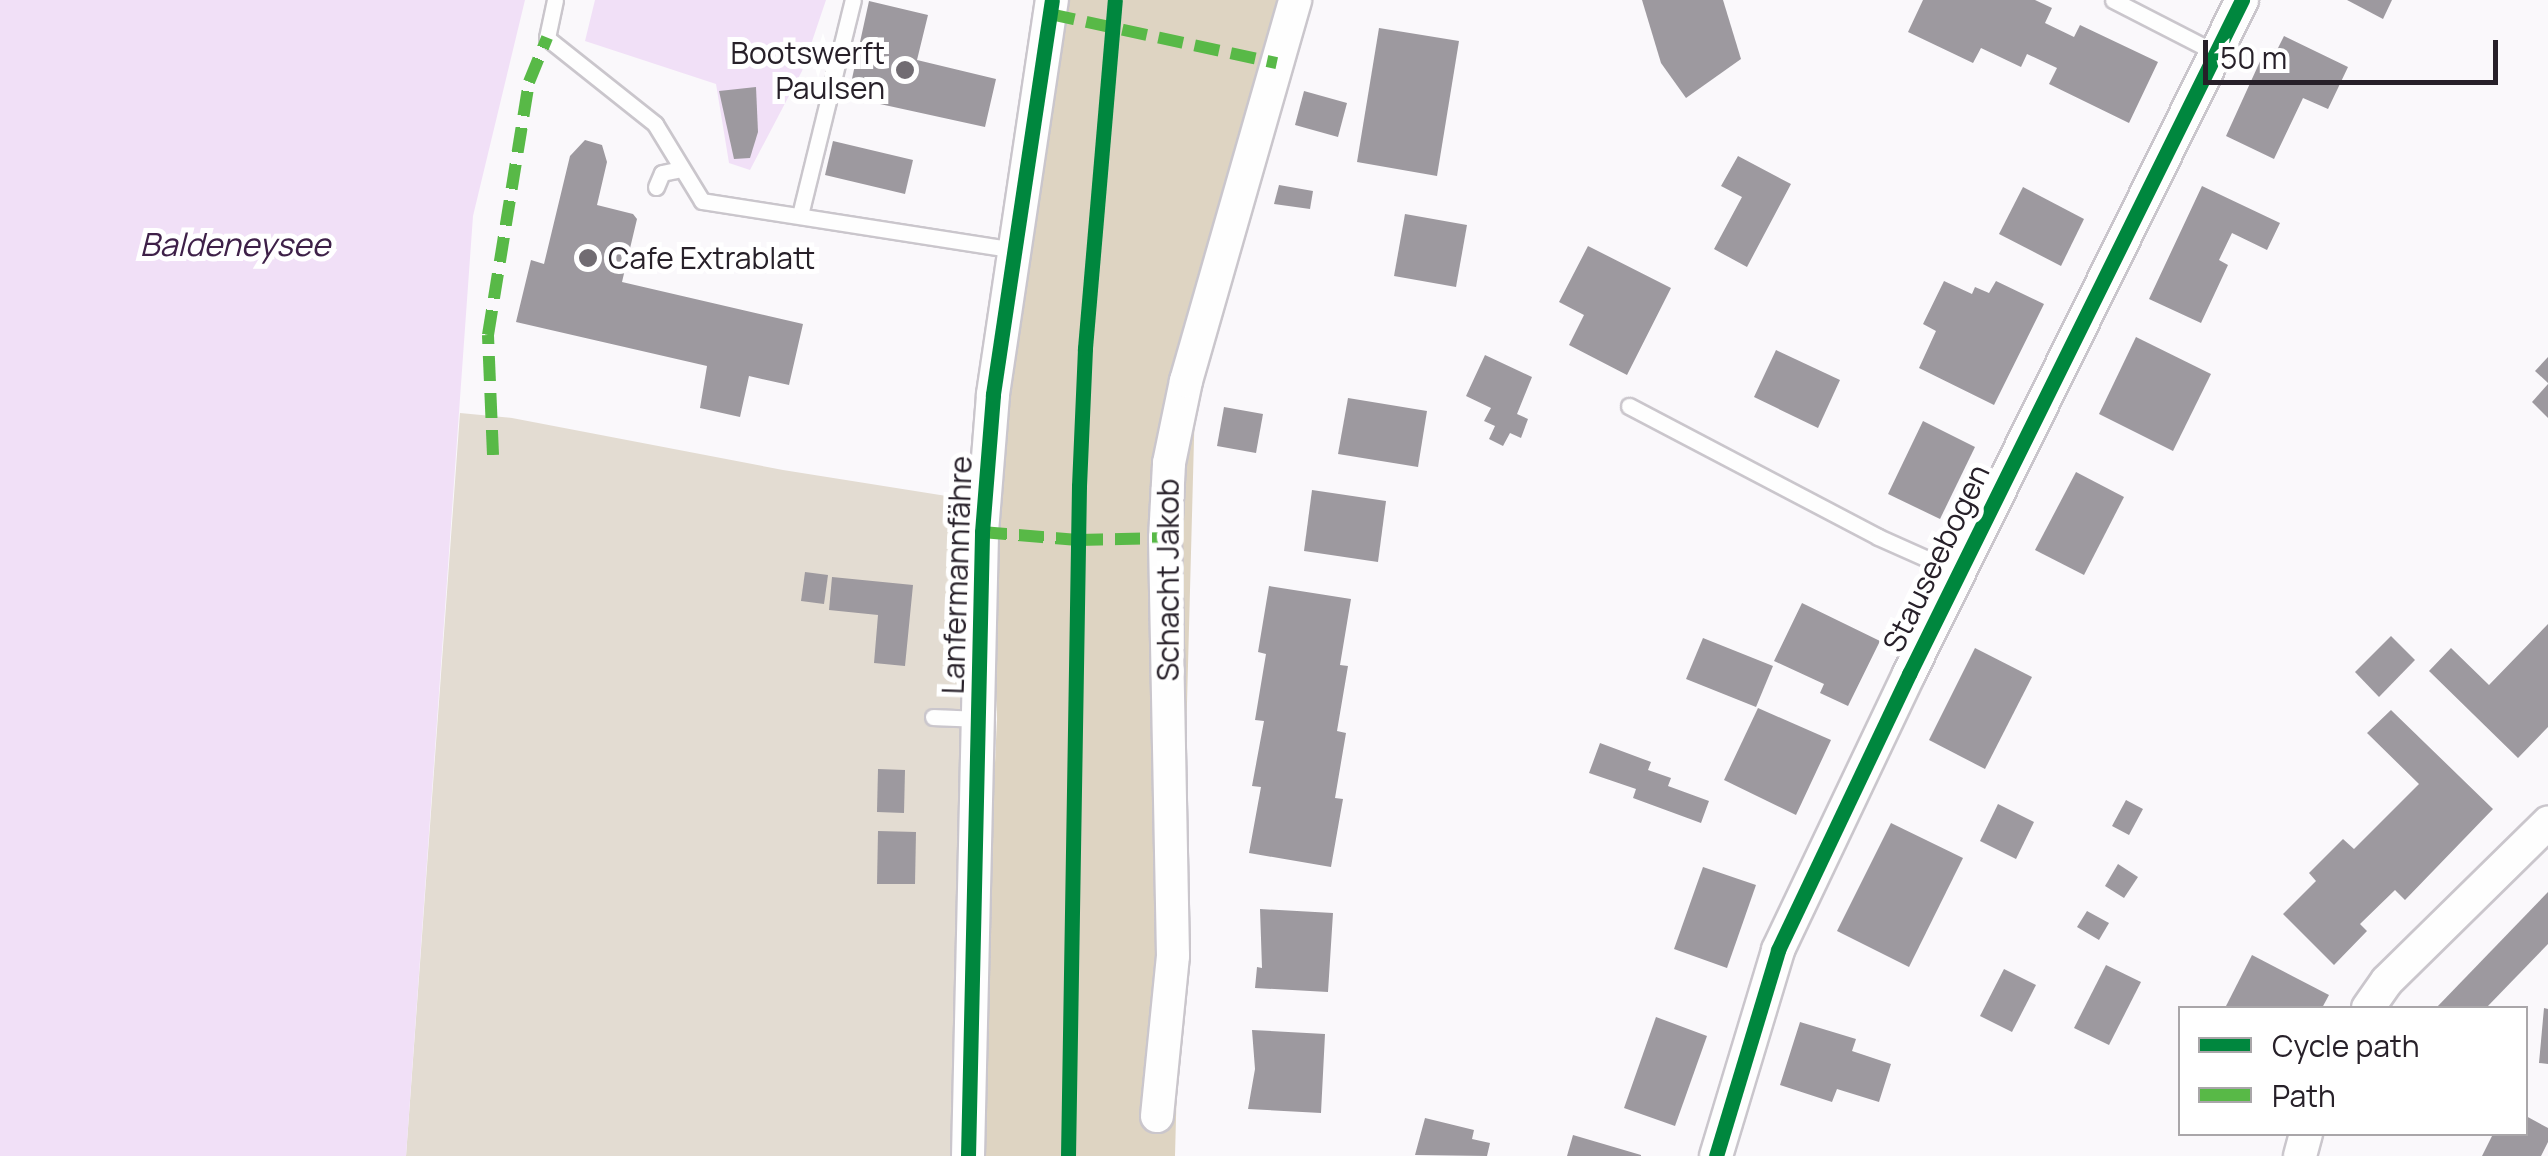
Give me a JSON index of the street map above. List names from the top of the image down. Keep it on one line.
{"streets":{"street":["Stauseebogen","Lanfermannfähre","Schacht Jakob"]},"water":["Baldeneysee"],"places":["Bootswerft Paulsen","Cafe Extrablatt"],"legend":["Cycle path","Path"],"scale_bar":"50 m"}
